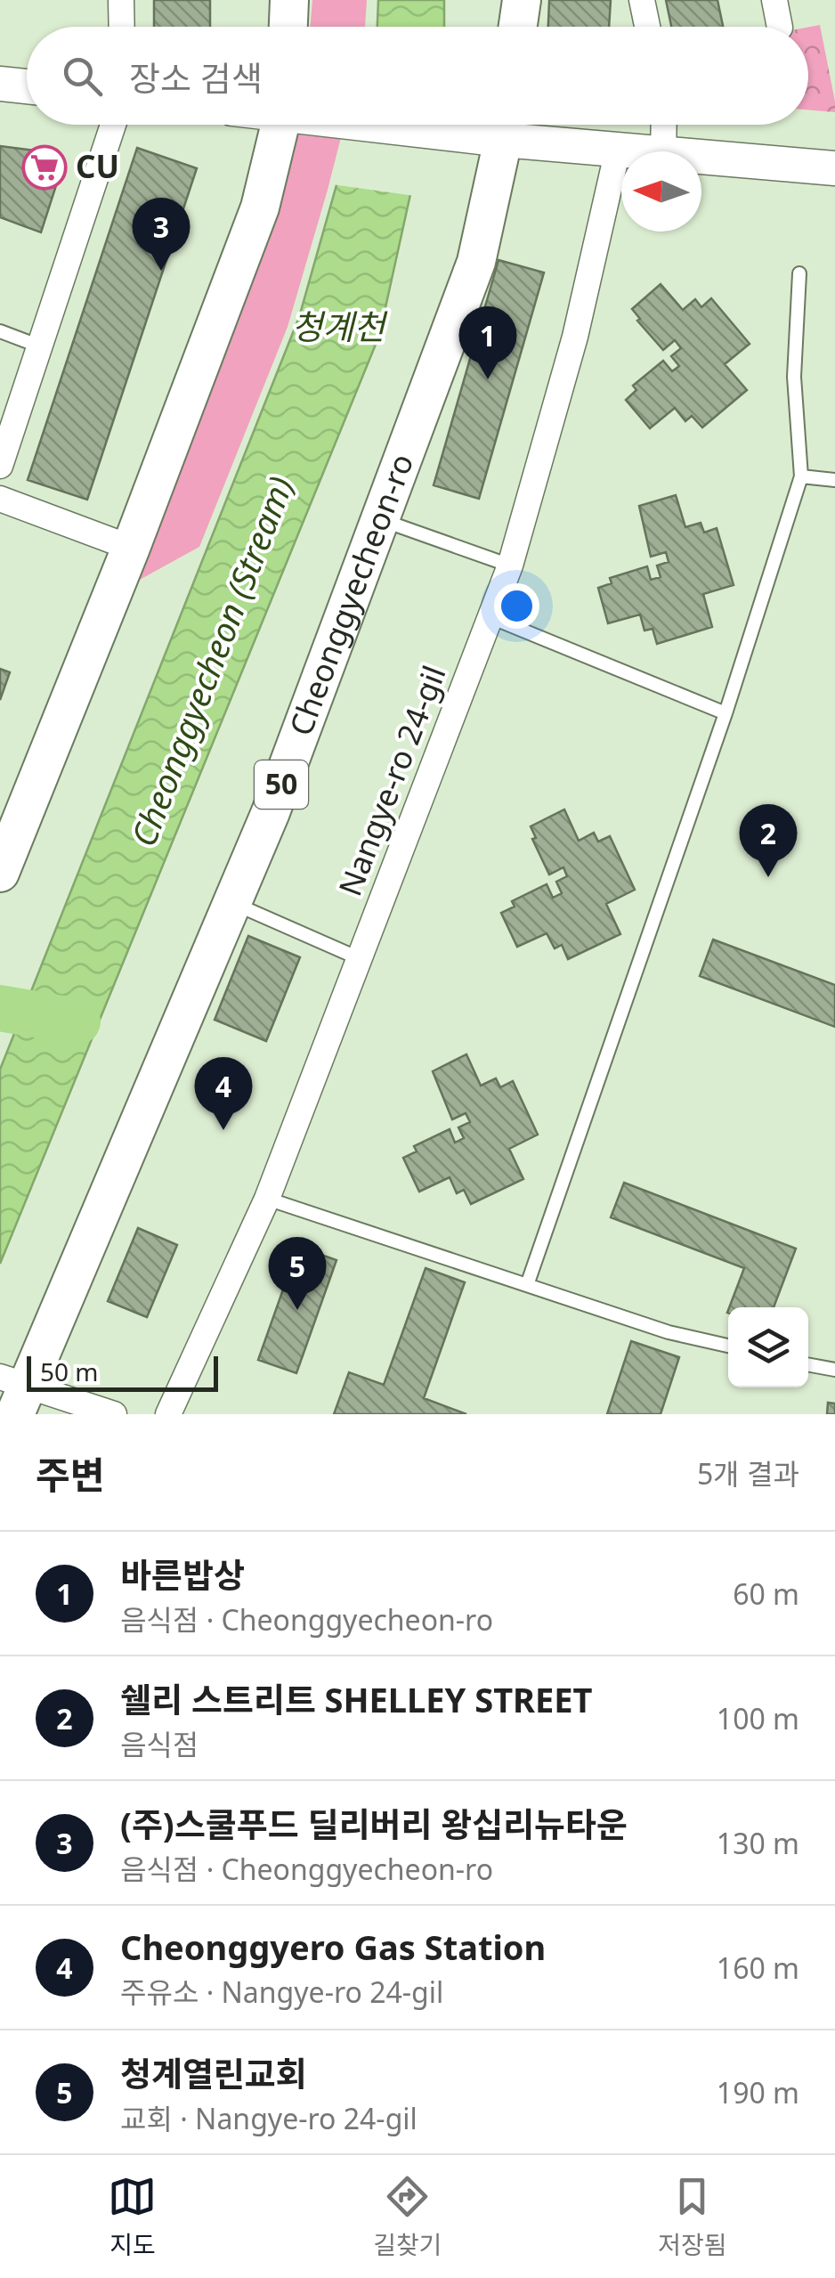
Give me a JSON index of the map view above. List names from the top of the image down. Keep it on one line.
{"streets":{"main road":["Cheonggyecheon-ro","50"],"street":["Nangye-ro 24-gil"]},"water":["청계천","Cheonggyecheon (Stream)"],"places":{"supermarket":["CU"]},"scale_bar":"50 m","north":"left","page":{"search":"장소 검색","pins":["3","1","2","4","5"],"scale":"50 m","heading":["주변","5개 결과"],"list":[{"mark":"1","name":"바른밥상","note":"음식점 · Cheonggyecheon-ro","value":"60 m"},{"mark":"2","name":"쉘리 스트리트 SHELLEY STREET","note":"음식점","value":"100 m"},{"mark":"3","name":"(주)스쿨푸드 딜리버리 왕십리뉴타운","note":"음식점 · Cheonggyecheon-ro","value":"130 m"},{"mark":"4","name":"Cheonggyero Gas Station","note":"주유소 · Nangye-ro 24-gil","value":"160 m"},{"mark":"5","name":"청계열린교회","note":"교회 · Nangye-ro 24-gil","value":"190 m"}],"nav":["지도","길찾기","저장됨"]}}
